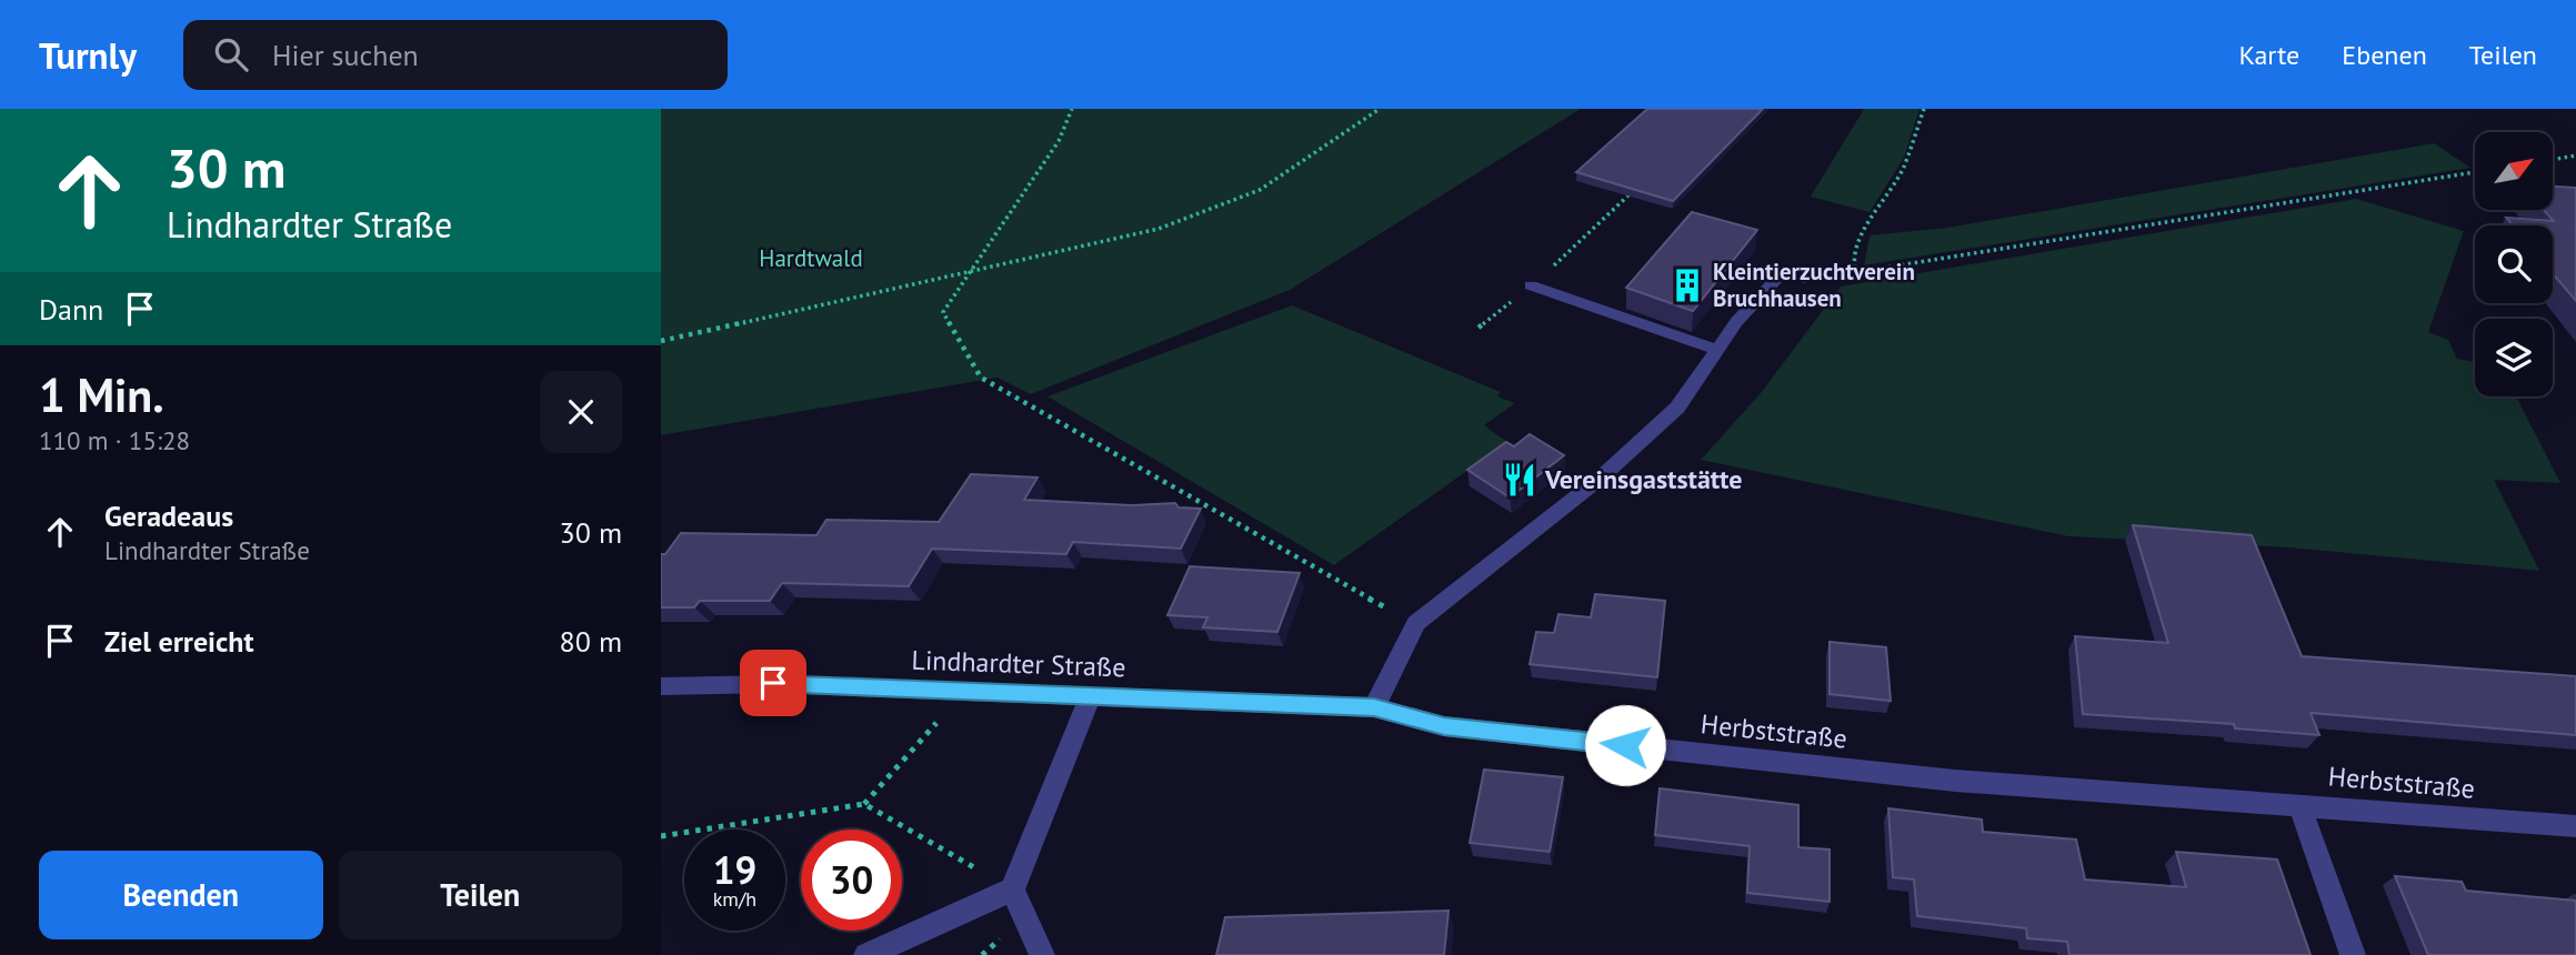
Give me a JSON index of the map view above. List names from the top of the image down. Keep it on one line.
{"streets":{"street":["Lindhardter Straße","Herbststraße"]},"crossings":[["Lindhardter Straße","Herbststraße"]],"parks":["Hardtwald"],"places":{"building":["Kleintierzuchtverein Bruchhausen"],"restaurant":["Vereinsgaststätte"]},"north":"top right","page":{"header":"Turnly","search":"Hier suchen","nav":["Karte","Ebenen","Teilen"],"turn":["30 m","Lindhardter Straße"],"then":"Dann","heading":["1 Min.","110 m · 15:28"],"list":[{"name":"Geradeaus","note":"Lindhardter Straße","value":"30 m"},{"name":"Ziel erreicht","value":"80 m"}],"speed":"19 km/h","limit":"30","buttons":["Beenden","Teilen"]}}
